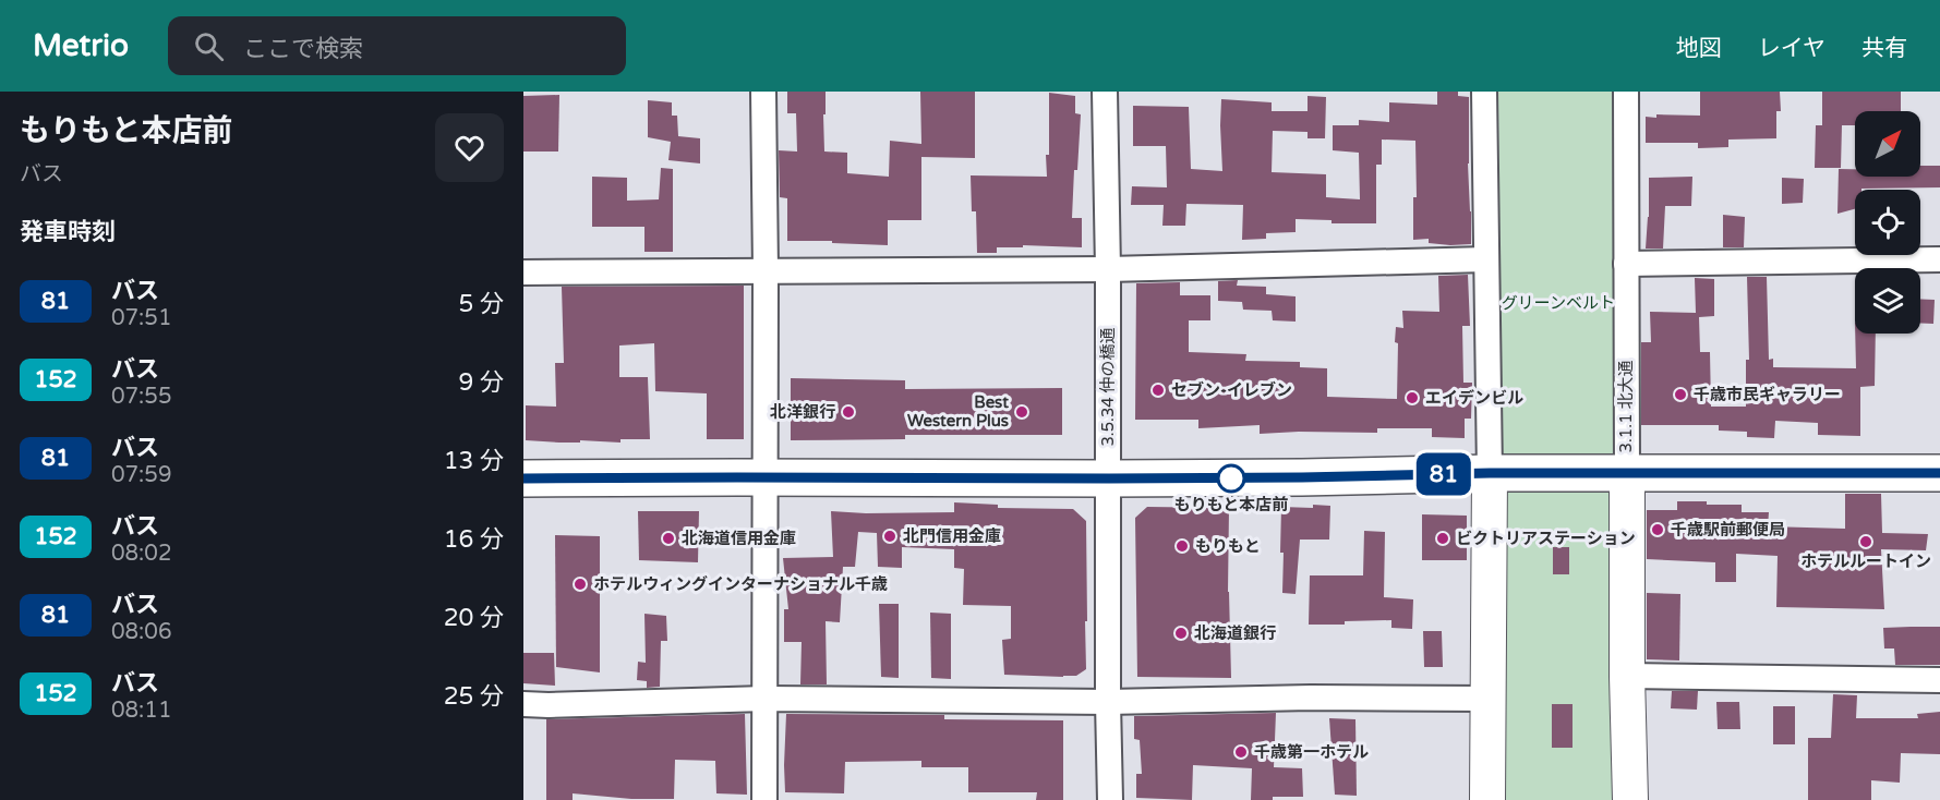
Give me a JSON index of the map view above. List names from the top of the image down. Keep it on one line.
{"streets":{"street":["3.5.34 仲の橋通","3.1.1 北大通"]},"parks":["グリーンベルト"],"places":["セブン-イレブン","千歳市民ギャラリー","エイデンビル","北洋銀行","Best Western Plus","もりもと本店前","千歳駅前郵便局","北門信用金庫","北海道信用金庫","ビクトリアステーション","ホテルルートイン","もりもと","ホテルウィングインターナショナル千歳","北海道銀行","千歳第一ホテル"],"lines":["bus line 81"],"north":"top right","page":{"header":"Metrio","search":"ここで検索","nav":["地図","レイヤ","共有"],"heading":[["もりもと本店前","バス"],"発車時刻"],"on_map":"81","list":[{"mark":"81","name":"バス","note":"07:51","value":"5 分"},{"mark":"152","name":"バス","note":"07:55","value":"9 分"},{"mark":"81","name":"バス","note":"07:59","value":"13 分"},{"mark":"152","name":"バス","note":"08:02","value":"16 分"},{"mark":"81","name":"バス","note":"08:06","value":"20 分"},{"mark":"152","name":"バス","note":"08:11","value":"25 分"}]}}
